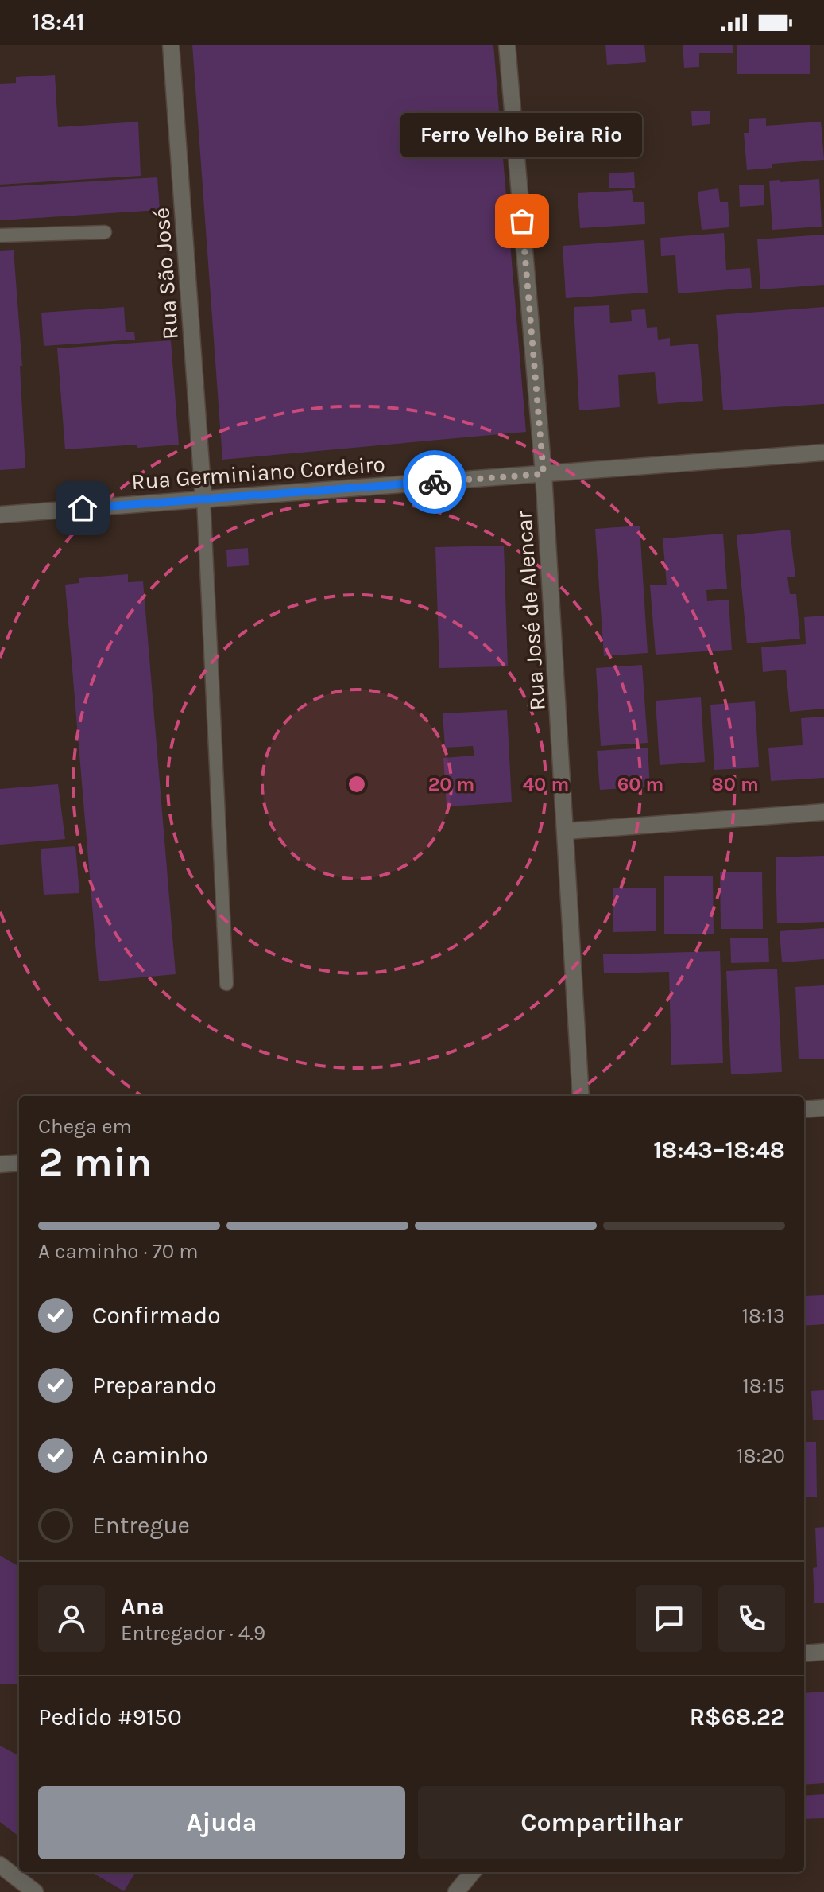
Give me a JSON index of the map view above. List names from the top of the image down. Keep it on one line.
{"streets":{"street":["Rua São José","Rua Germiniano Cordeiro","Rua José de Alencar"]},"crossings":[["Rua São José","Rua Germiniano Cordeiro"],["Rua Germiniano Cordeiro","Rua José de Alencar"]],"places":["Ferro Velho Beira Rio"],"page":{"status":"18:41","bubble":"Ferro Velho Beira Rio","heading":["2 min","Chega em","18:43–18:48"],"panel":["Ana","Entregador · 4.9","Pedido #9150","R$68.22"],"bar":"A caminho · 70 m","list":[["Confirmado","18:13"],["Preparando","18:15"],["A caminho","18:20"],"Entregue"],"buttons":["Ajuda","Compartilhar"]},"rings":["20 m","40 m","60 m","80 m"]}
